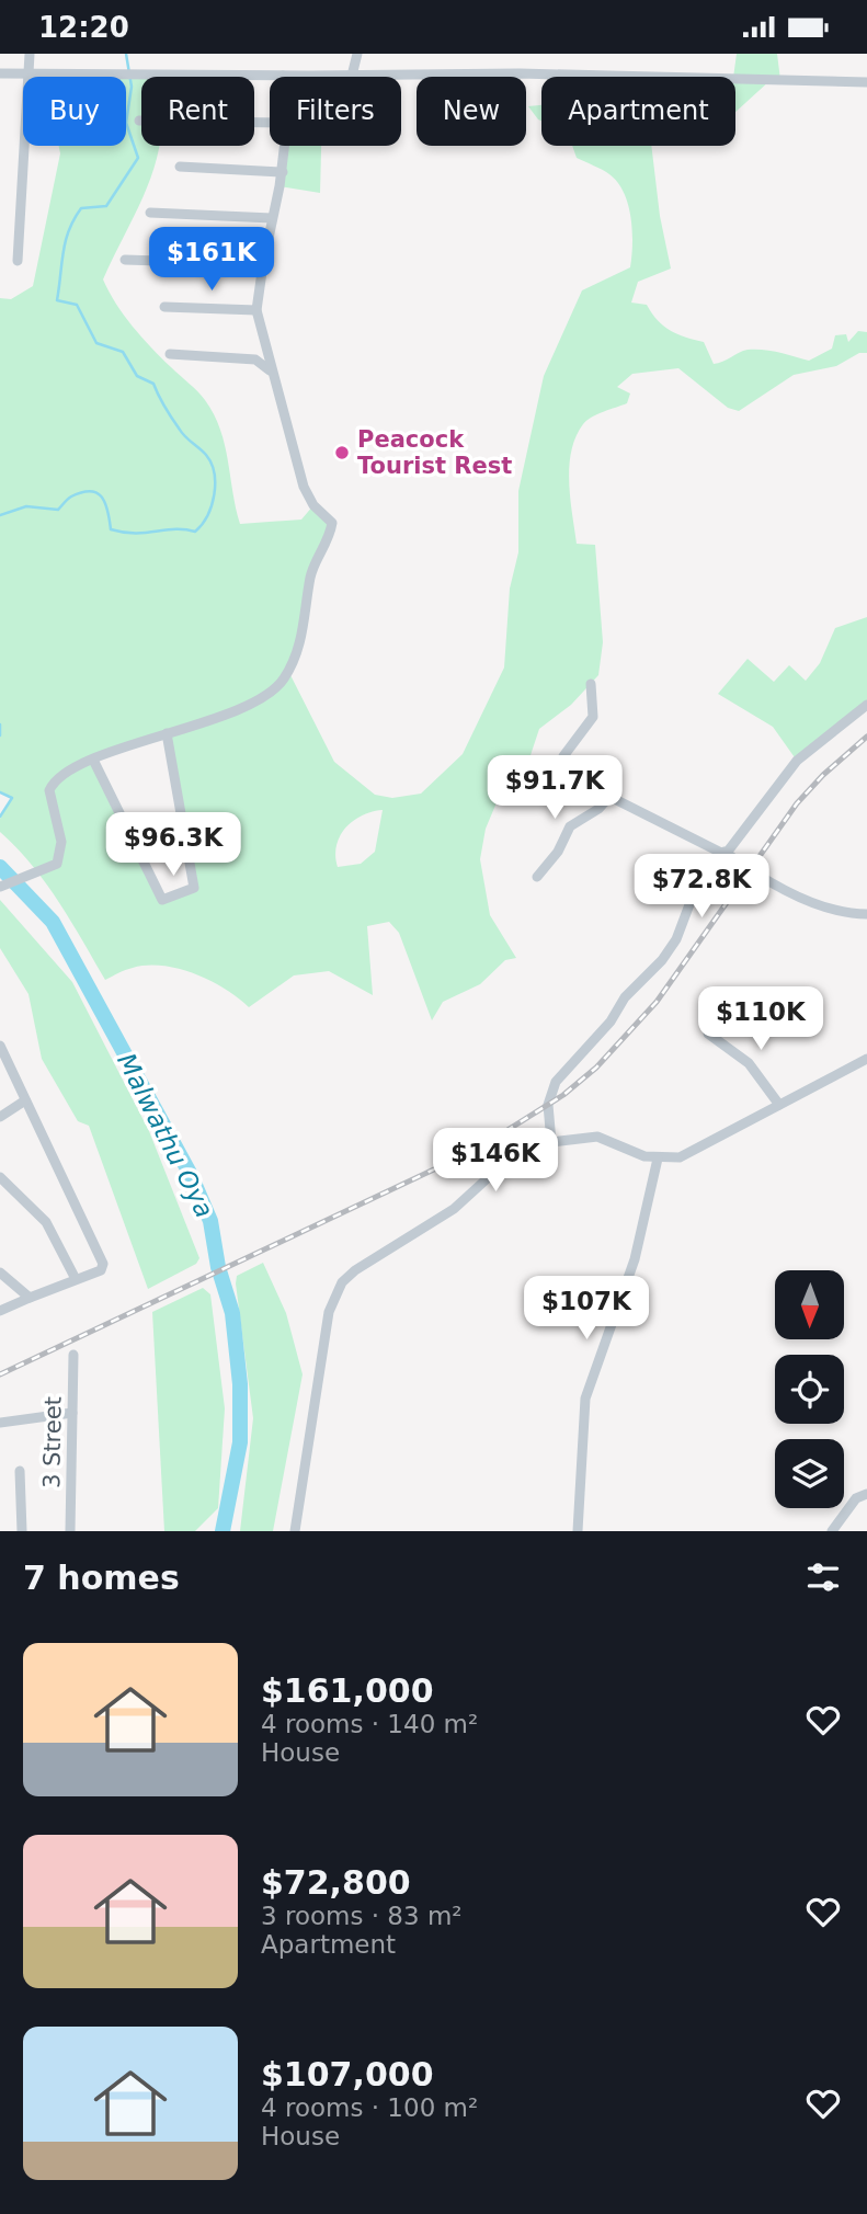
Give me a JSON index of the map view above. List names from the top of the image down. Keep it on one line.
{"streets":{"street":["3 Street"]},"water":["Malwathu Oya"],"places":["Peacock Tourist Rest"],"north":"bottom","page":{"status":"12:20","chip":["Buy","Rent","Filters","New","Apartment"],"price":["$161K","$91.7K","$96.3K","$72.8K","$110K","$146K","$107K"],"heading":"7 homes","list":[{"name":"$161,000","note":"4 rooms · 140 m² · House"},{"name":"$72,800","note":"3 rooms · 83 m² · Apartment"},{"name":"$107,000","note":"4 rooms · 100 m² · House"}]}}
